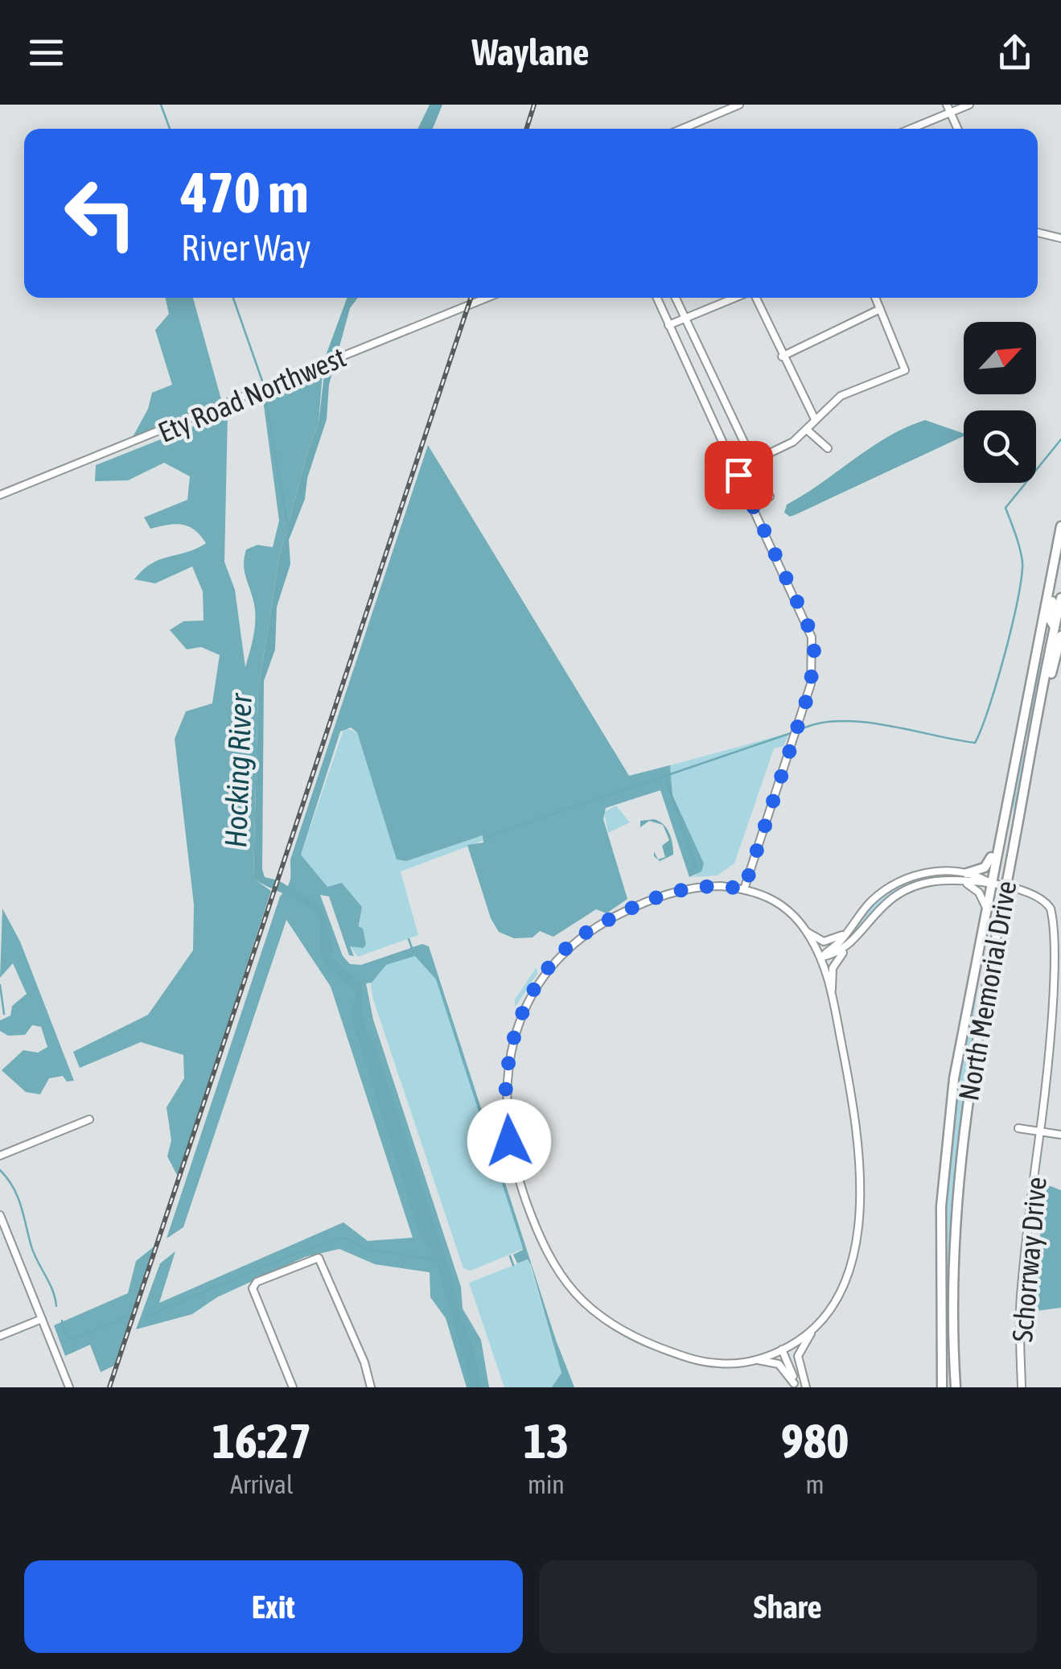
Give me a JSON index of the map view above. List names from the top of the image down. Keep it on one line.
{"streets":{"main road":["North Memorial Drive"],"street":["Ety Road Northwest","Schorrway Drive"]},"crossings":[["North Memorial Drive","Schorrway Drive"]],"water":["Hocking River"],"north":"top right","page":{"header":"Waylane","turn":["470 m","River Way"],"eta":["16:27","Arrival","13","min","980","m"],"buttons":["Exit","Share"]}}
